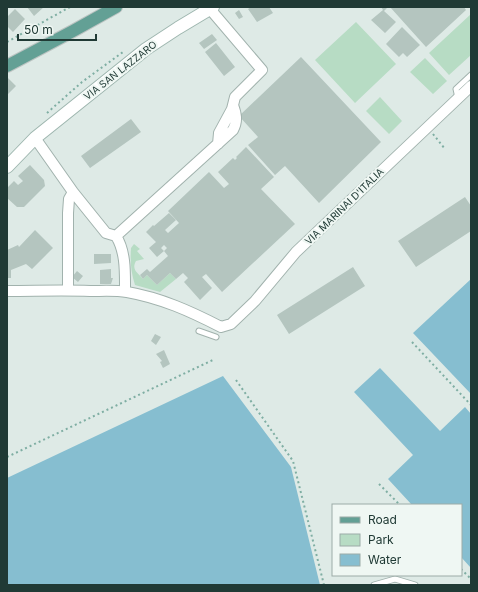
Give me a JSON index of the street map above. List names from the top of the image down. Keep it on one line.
{"streets":{"street":["VIA SAN LAZZARO","VIA MARINAI D'ITALIA"]},"legend":["Road","Park","Water"],"scale_bar":"50 m"}
